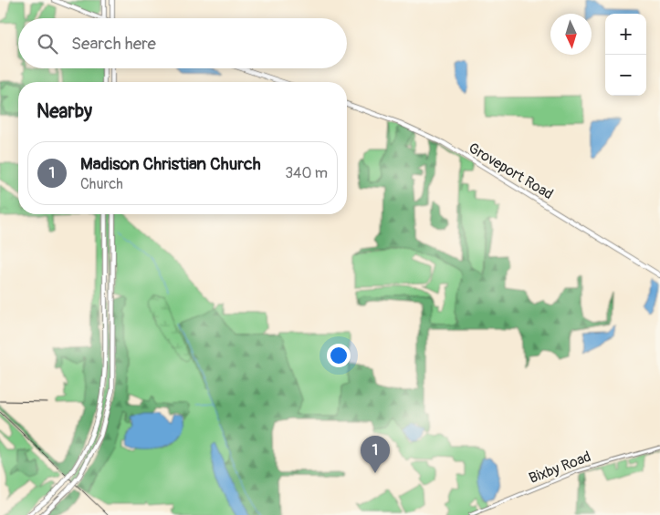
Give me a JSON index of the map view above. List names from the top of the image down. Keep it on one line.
{"streets":{"main road":["Groveport Road"],"street":["Bixby Road"]},"north":"bottom","page":{"map_buttons":["+","−"],"search":"Search here","heading":"Nearby","list":[{"mark":"1","name":"Madison Christian Church","note":"Church","value":"340 m"}],"pins":"1"}}
